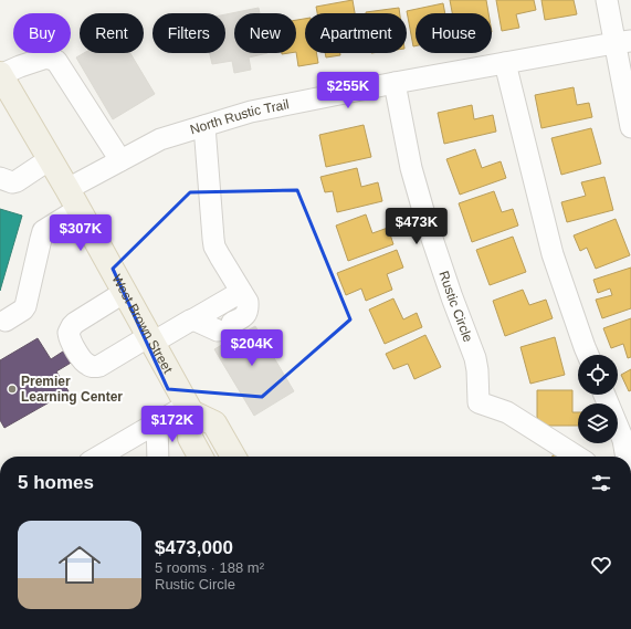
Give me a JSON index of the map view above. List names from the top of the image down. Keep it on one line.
{"streets":{"main road":["West Brown Street"],"street":["North Rustic Trail","Rustic Circle"]},"crossings":[["North Rustic Trail","Rustic Circle"],["North Rustic Trail","West Brown Street"]],"places":["Premier Learning Center"],"page":{"chip":["Buy","Rent","Filters","New","Apartment","House"],"price":["$255K","$473K","$307K","$204K","$172K"],"heading":"5 homes","list":[{"name":"$473,000","note":"5 rooms · 188 m² · Rustic Circle"}]}}
